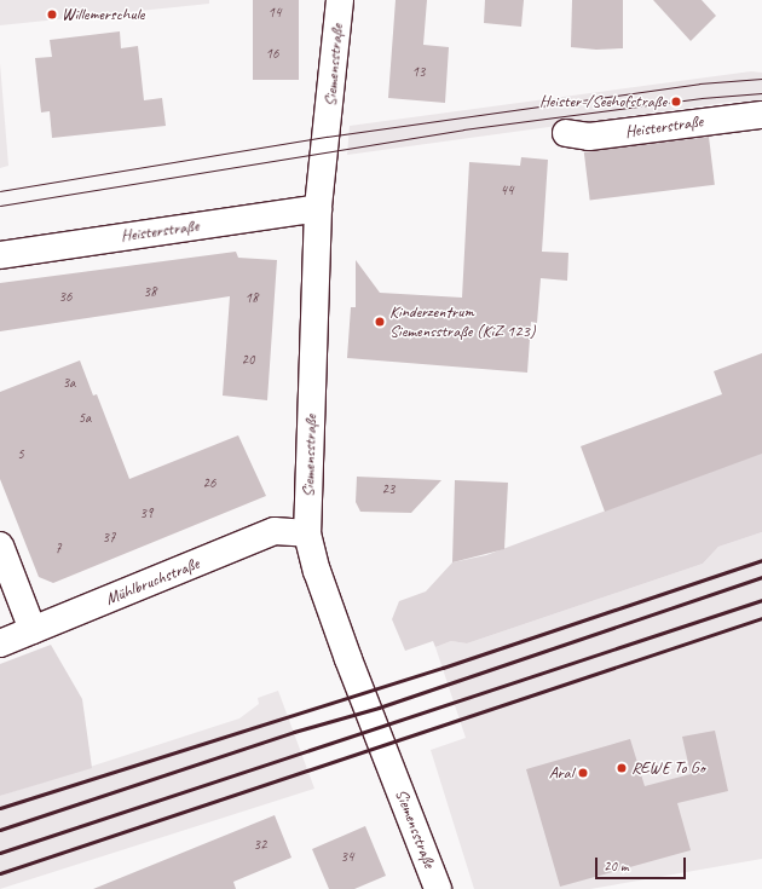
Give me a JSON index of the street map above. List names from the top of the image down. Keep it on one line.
{"streets":{"street":["Siemensstraße","Heisterstraße","Mühlbruchstraße"]},"crossings":[["Siemensstraße","Heisterstraße"],["Siemensstraße","Mühlbruchstraße"]],"places":["Willemerschule","Heister-/Seehofstraße","Kinderzentrum Siemensstraße (KiZ 123)","REWE To Go","Aral"],"house_numbers":["14","16","13","44","38","36","18","20","3a","5a","5","26","23","39","37","7","32","34"],"scale_bar":"20 m"}
